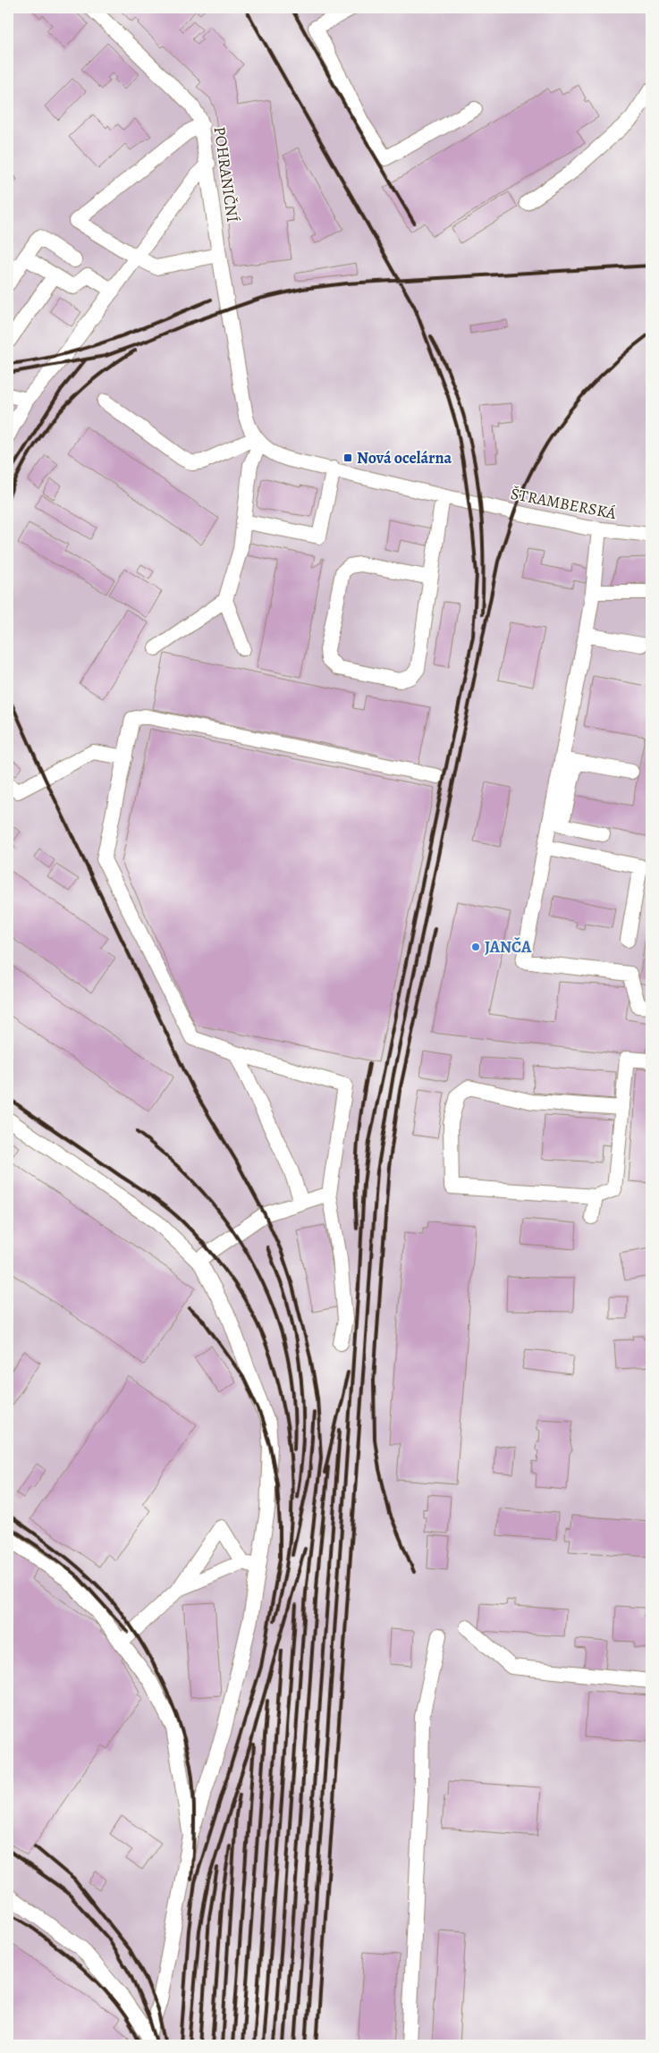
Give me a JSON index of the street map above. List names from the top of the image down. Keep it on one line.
{"streets":{"street":["POHRANIČNÍ","ŠTRAMBERSKÁ"]},"crossings":[["POHRANIČNÍ","ŠTRAMBERSKÁ"]],"places":{"transit":["Nová ocelárna"],"other":["JANČA"]}}
